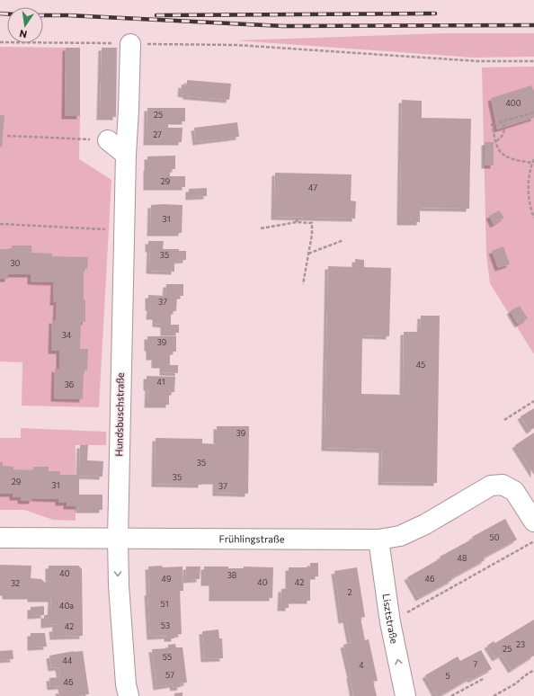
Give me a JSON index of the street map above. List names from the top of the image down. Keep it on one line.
{"streets":{"street":["Hundsbuschstraße","Frühlingstraße","Lisztstraße"]},"crossings":[["Hundsbuschstraße","Frühlingstraße"],["Frühlingstraße","Lisztstraße"]],"one_way":["Lisztstraße"],"house_numbers":["400","25","27","29","47","31","35","30","37","34","39","45","41","36","39","35","35","29","31","37","50","48","40","38","49","46","40","42","32","2","51","40a","53","42","23","25","55","44","7","4","57","5","46"],"north":"bottom"}
